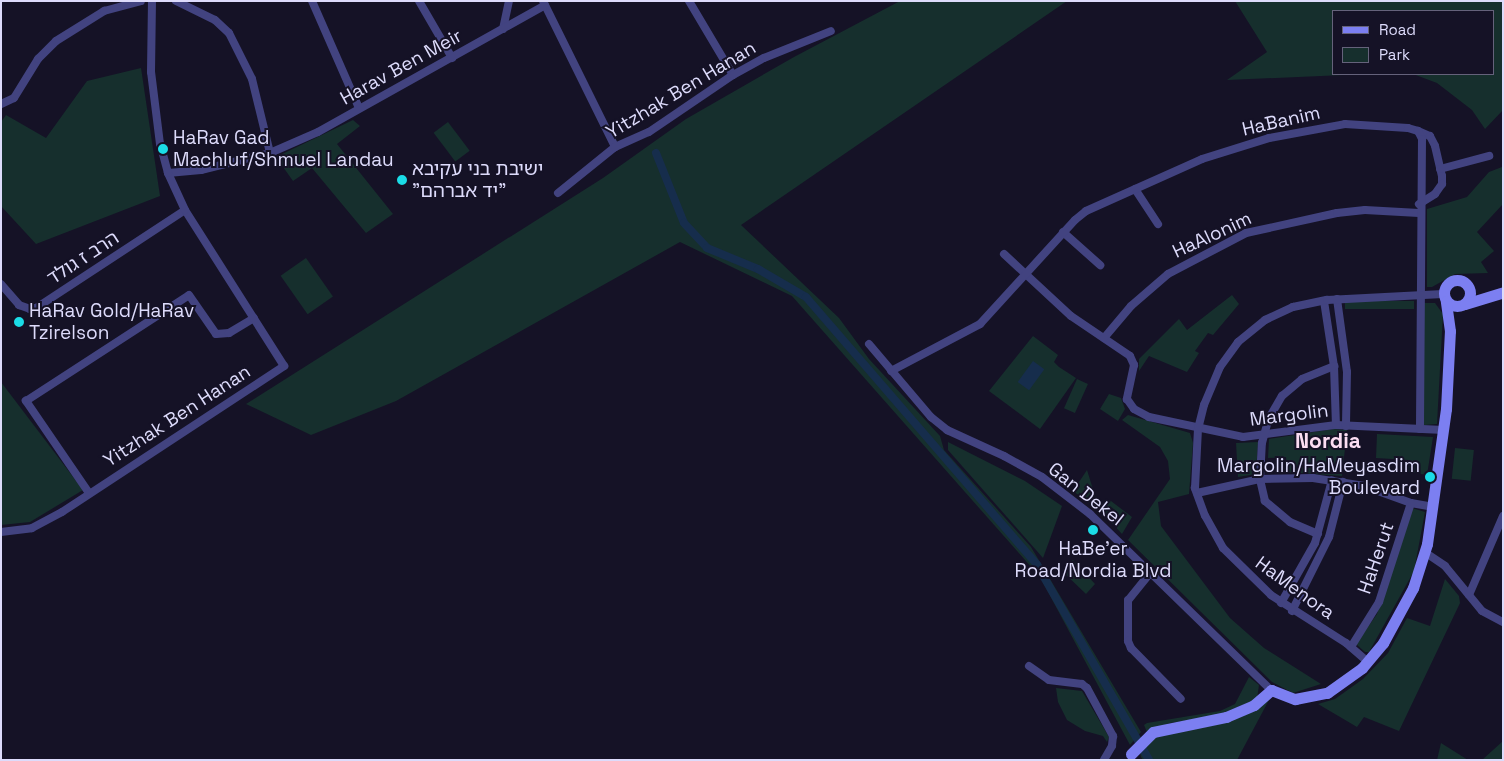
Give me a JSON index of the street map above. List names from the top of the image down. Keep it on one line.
{"streets":{"street":["Harav Ben Meir","Yitzhak Ben Hanan","HaBanim","HaAlonim","הרב ז גולד","Margolin","Gan Dekel","HaHerut","HaMenora"]},"crossings":[["HaBanim","Gan Dekel"],["Margolin","HaMenora"],["HaHerut","HaMenora"]],"districts":["Nordia"],"places":["HaRav Gad Machluf/Shmuel Landau","ישיבת בני עקיבא \"יד אברהם\"","HaRav Gold/HaRav Tzirelson","Margolin/HaMeyasdim Boulevard","HaBe'er Road/Nordia Blvd"],"legend":["Road","Park"]}
